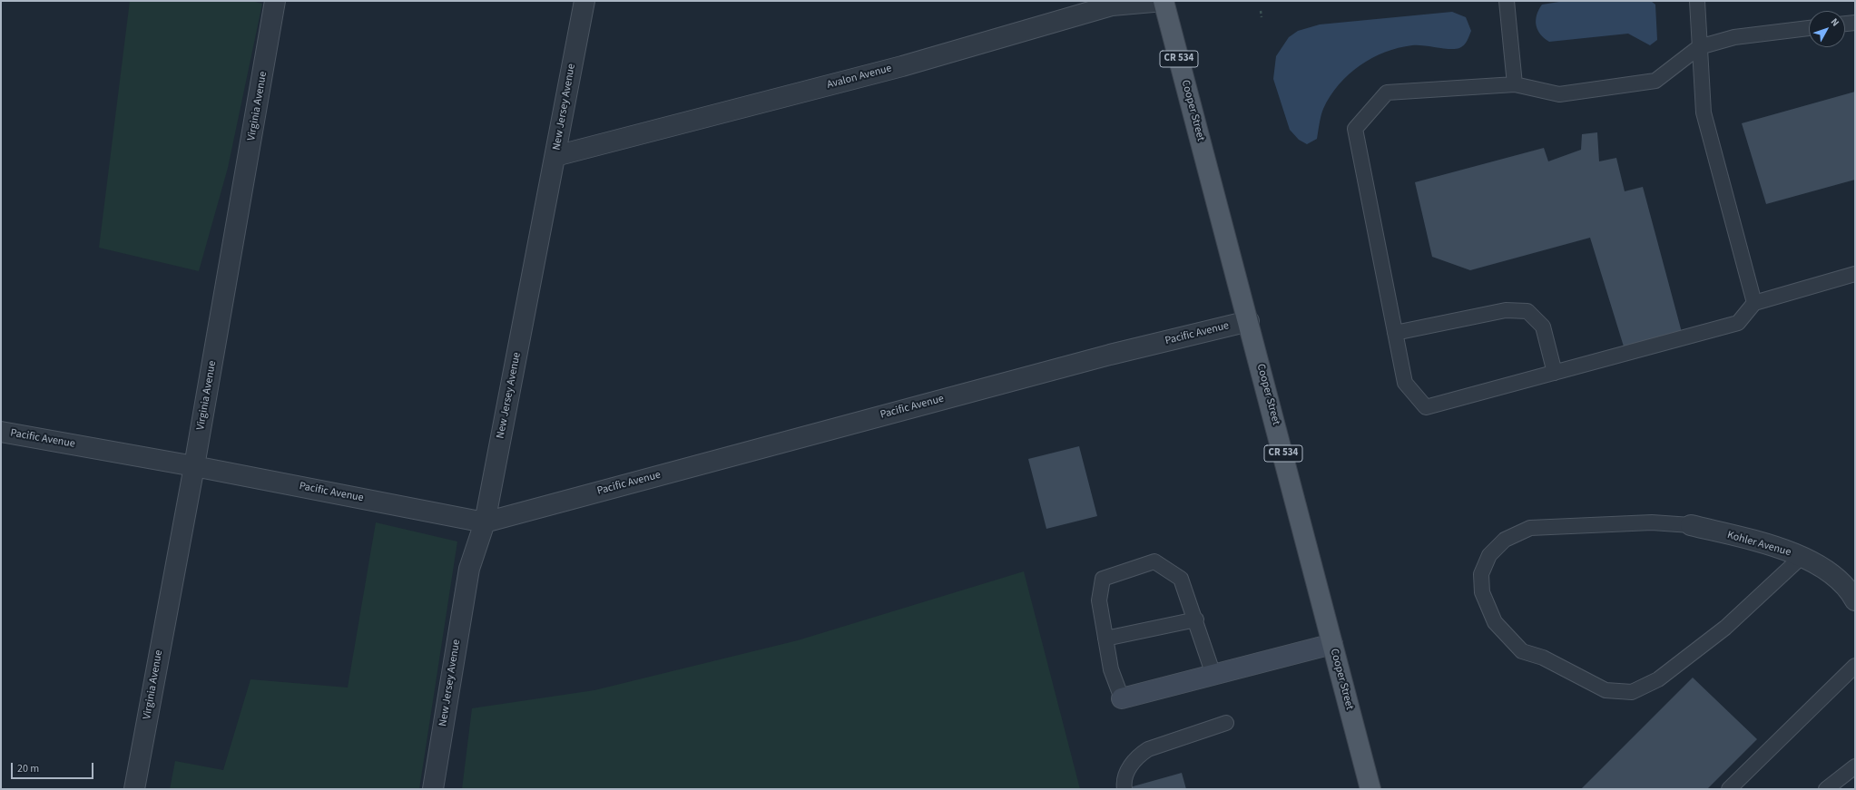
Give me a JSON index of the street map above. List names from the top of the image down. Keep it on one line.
{"streets":{"main road":["CR 534","Cooper Street"],"street":["Avalon Avenue","Virginia Avenue","New Jersey Avenue","Pacific Avenue","Kohler Avenue"]},"crossings":[["Avalon Avenue","New Jersey Avenue"],["Avalon Avenue","Cooper Street"],["Virginia Avenue","Pacific Avenue"],["New Jersey Avenue","Pacific Avenue"],["Cooper Street","Pacific Avenue"]],"scale_bar":"20 m","north":"top right"}
